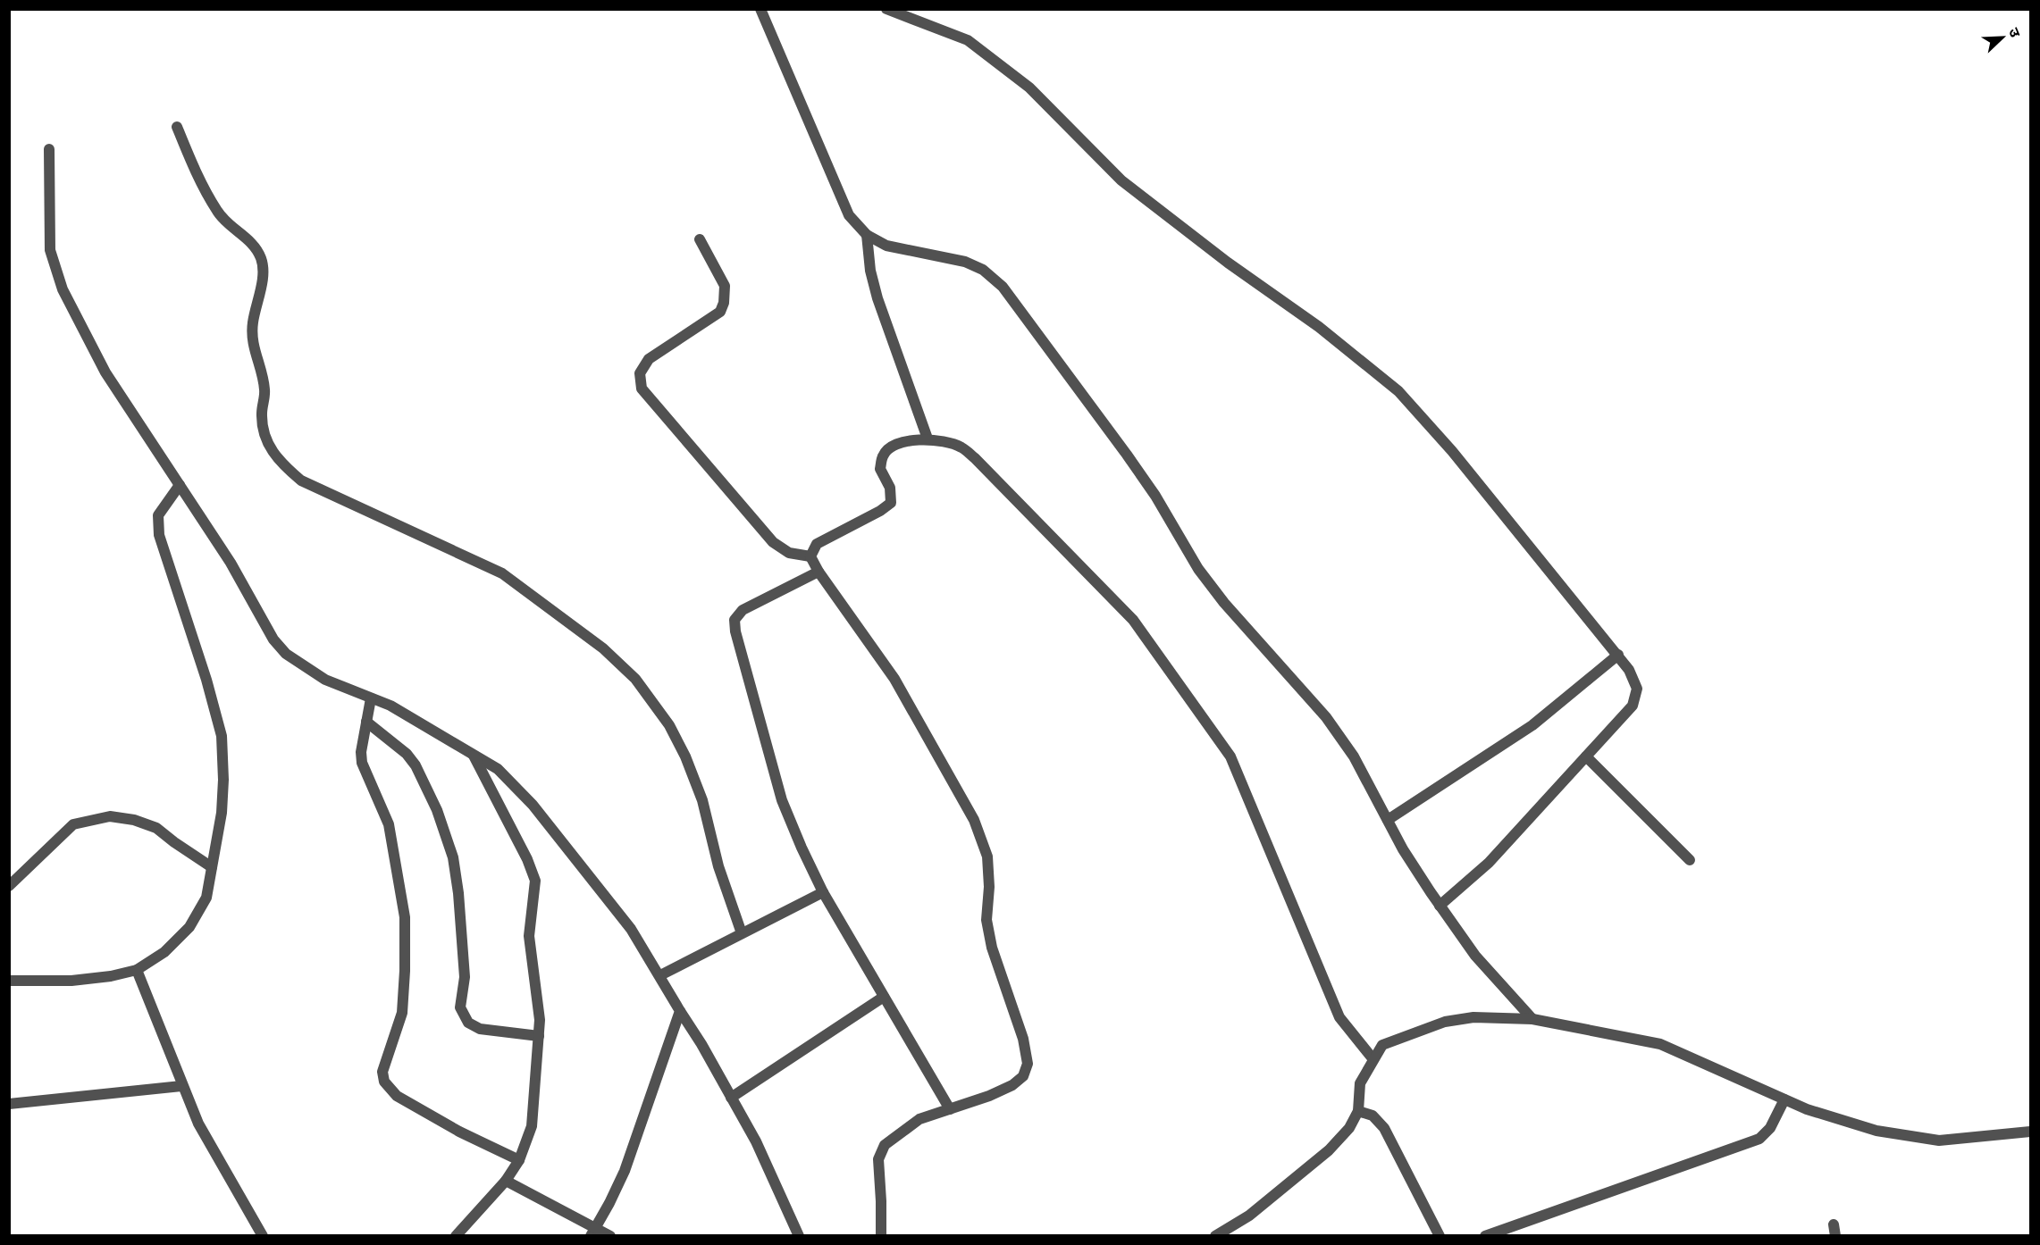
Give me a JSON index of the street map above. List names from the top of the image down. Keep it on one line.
{"north":"top right"}
